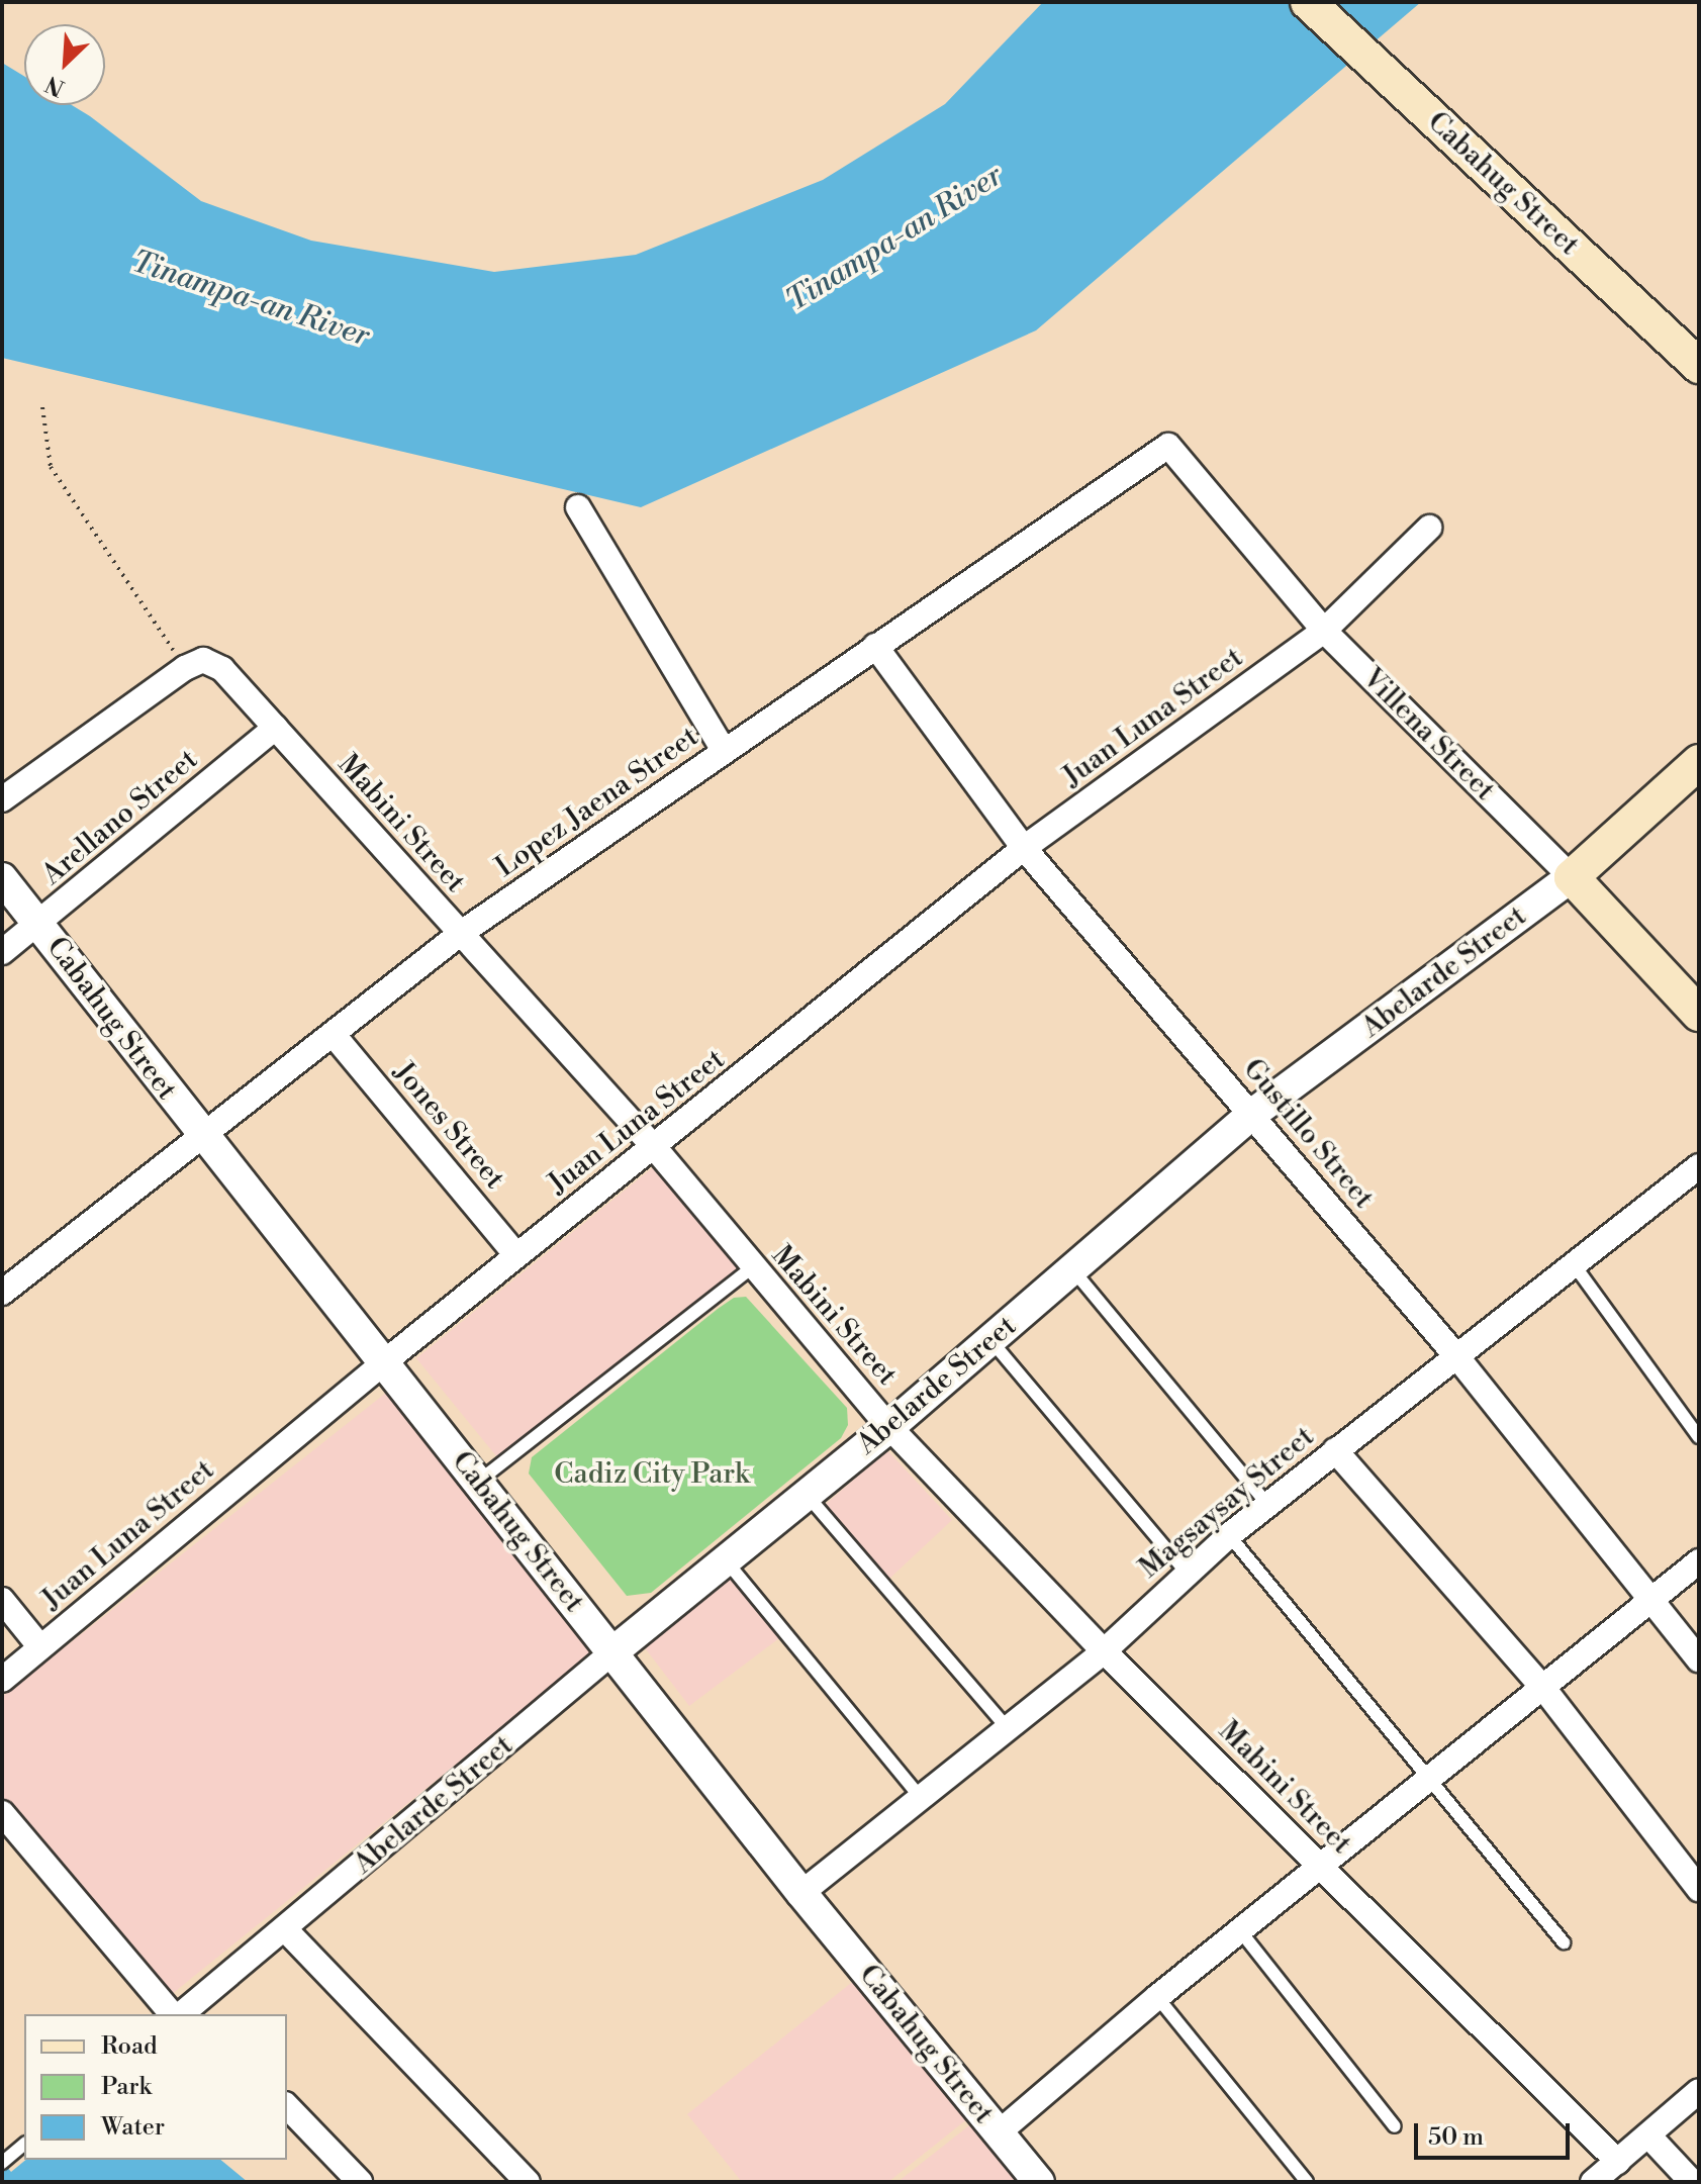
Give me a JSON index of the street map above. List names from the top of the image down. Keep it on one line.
{"streets":{"main road":["Cabahug Street","Villena Street","Abelarde Street"],"street":["Juan Luna Street","Lopez Jaena Street","Arellano Street","Mabini Street","Jones Street","Gustillo Street","Magsaysay Street"]},"crossings":[["Cabahug Street","Juan Luna Street"],["Cabahug Street","Lopez Jaena Street"],["Cabahug Street","Arellano Street"],["Cabahug Street","Abelarde Street"],["Cabahug Street","Magsaysay Street"],["Juan Luna Street","Villena Street"],["Juan Luna Street","Mabini Street"],["Juan Luna Street","Jones Street"],["Juan Luna Street","Gustillo Street"],["Villena Street","Lopez Jaena Street"],["Villena Street","Abelarde Street"],["Lopez Jaena Street","Mabini Street"],["Lopez Jaena Street","Jones Street"],["Lopez Jaena Street","Gustillo Street"],["Arellano Street","Mabini Street"],["Mabini Street","Abelarde Street"],["Mabini Street","Magsaysay Street"],["Abelarde Street","Gustillo Street"],["Gustillo Street","Magsaysay Street"]],"water":["Tinampa-an River"],"parks":["Cadiz City Park"],"legend":["Road","Park","Water"],"scale_bar":"50 m","north":"bottom left"}
